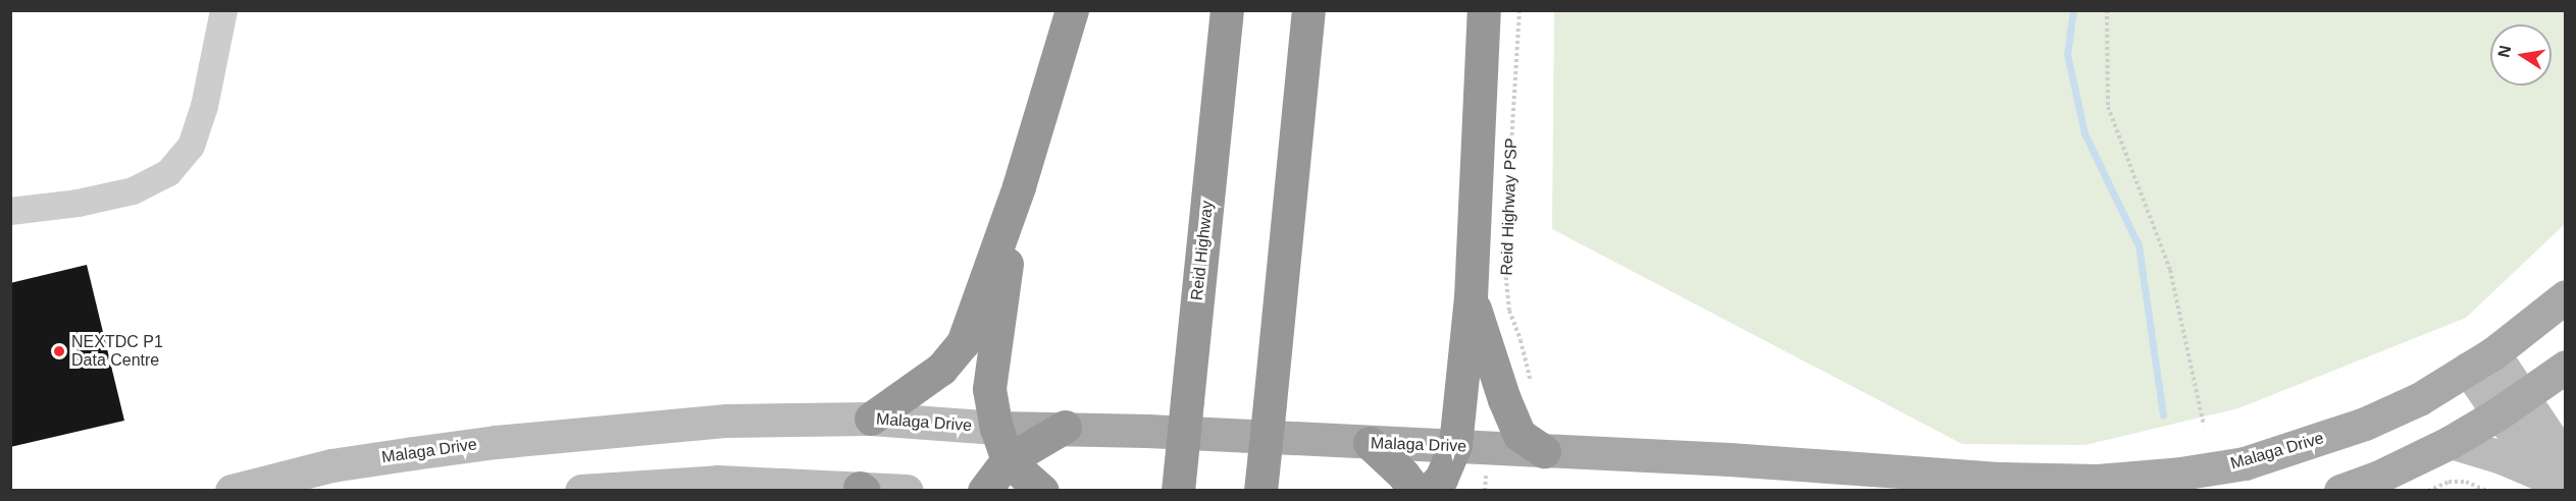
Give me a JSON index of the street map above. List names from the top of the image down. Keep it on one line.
{"streets":{"highway":["Reid Highway"],"main road":["Malaga Drive"],"path":["Reid Highway PSP"]},"places":["NEXTDC P1 Data Centre"],"north":"left"}
